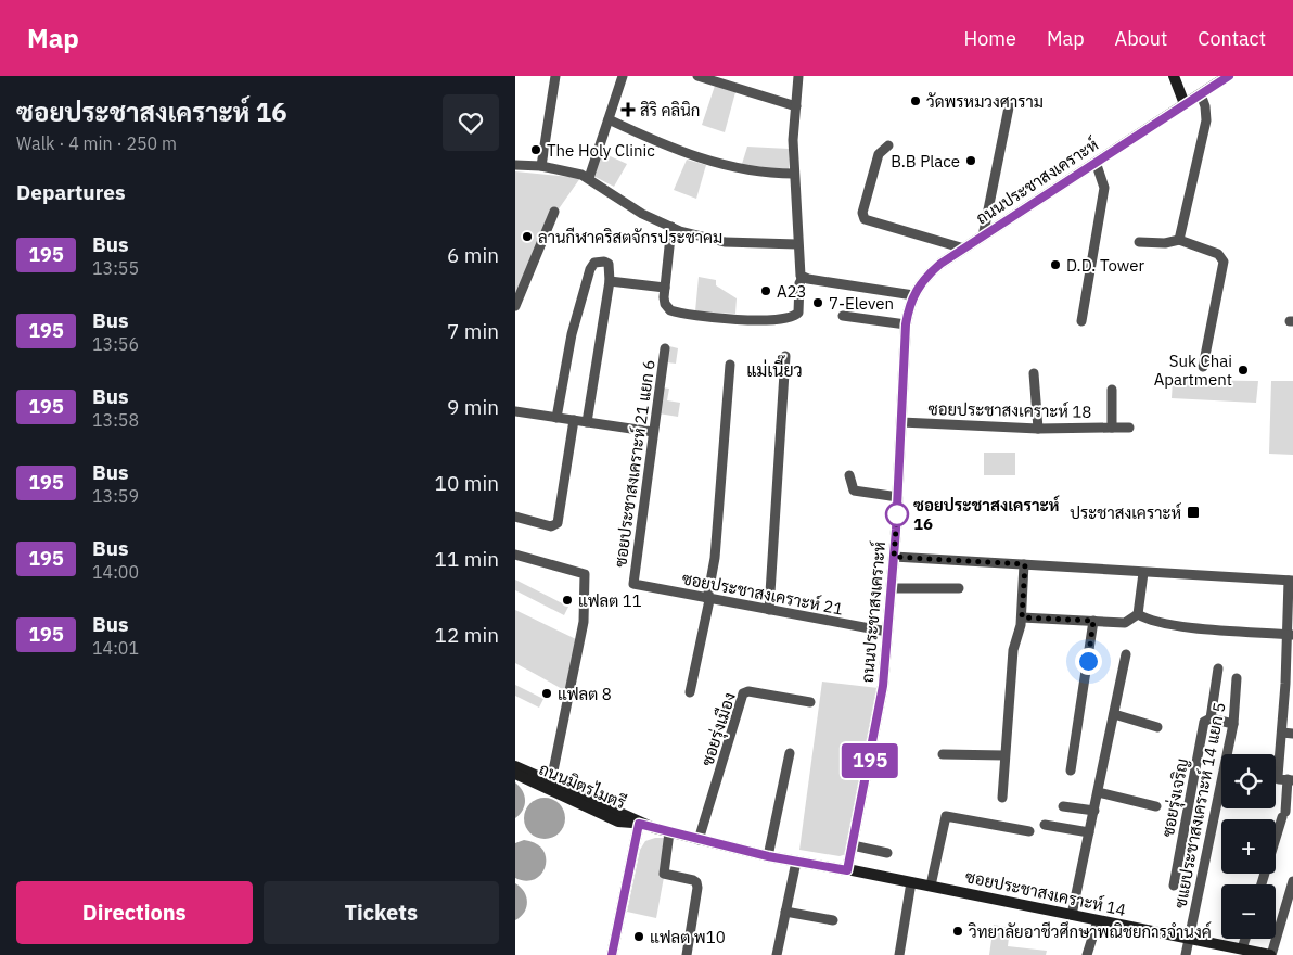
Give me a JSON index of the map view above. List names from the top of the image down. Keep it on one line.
{"streets":{"main road":["ถนนประชาสงเคราะห์","ถนนมิตรไมตรี","ซอยประชาสงเคราะห์ 14"],"street":["ซอยประชาสงเคราะห์ 18","ซอยประชาสงเคราะห์ 21 แยก 6","ซอยประชาสงเคราะห์ 21","ซอยรุ่งเมือง","ซอยรุ่งเจริญ","ซแยประชาสงเคราะห์ 14 แยก 5"]},"crossings":[["ถนนประชาสงเคราะห์","ซอยประชาสงเคราะห์ 18"],["ถนนประชาสงเคราะห์","ซอยประชาสงเคราะห์ 21"],["ถนนประชาสงเคราะห์","ซอยประชาสงเคราะห์ 14"],["ซอยประชาสงเคราะห์ 21 แยก 6","ซอยประชาสงเคราะห์ 21"],["ซแยประชาสงเคราะห์ 14 แยก 5","ซอยประชาสงเคราะห์ 14"]],"districts":["แม่เนี๊ยว"],"places":{"other":["วัดพรหมวงศาราม","The Holy Clinic","B.B Place","ลานกีฬาคริสตจักรประชาคม","D.D. Tower","A23","7-Eleven","Suk Chai Apartment","ซอยประชาสงเคราะห์ 16","แฟลต 11","แฟลต 8","วิทยาลัยอาชีวศึกษาพณิชยการจำนงค์","แฟลต พ10"],"health":["สิริ คลินิก"],"transit":["ประชาสงเคราะห์"]},"lines":["bus line 195"],"page":{"header":"Map","nav":["Home","Map","About","Contact"],"heading":[["ซอยประชาสงเคราะห์ 16","Walk · 4 min · 250 m"],"Departures"],"on_map":"195","list":[{"mark":"195","name":"Bus","note":"13:55","value":"6 min"},{"mark":"195","name":"Bus","note":"13:56","value":"7 min"},{"mark":"195","name":"Bus","note":"13:58","value":"9 min"},{"mark":"195","name":"Bus","note":"13:59","value":"10 min"},{"mark":"195","name":"Bus","note":"14:00","value":"11 min"},{"mark":"195","name":"Bus","note":"14:01","value":"12 min"}],"map_buttons":["+","−"],"buttons":["Directions","Tickets"]}}
